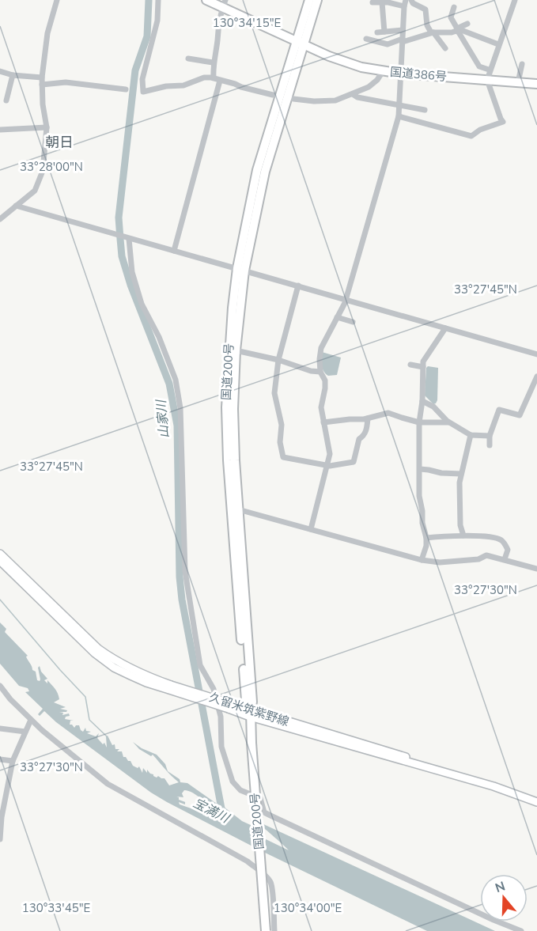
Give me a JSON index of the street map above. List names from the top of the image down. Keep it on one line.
{"streets":{"highway":["国道386号","国道200号"],"main road":["久留米筑紫野線"]},"crossings":[["国道386号","国道200号"],["国道200号","久留米筑紫野線"]],"districts":["朝日"],"water":["山家川","宝満川"],"north":"top","coordinates":["130°34'15\"E","33°28'00\"N","33°27'45\"N","33°27'30\"N","130°33'45\"E","130°34'00\"E"]}
